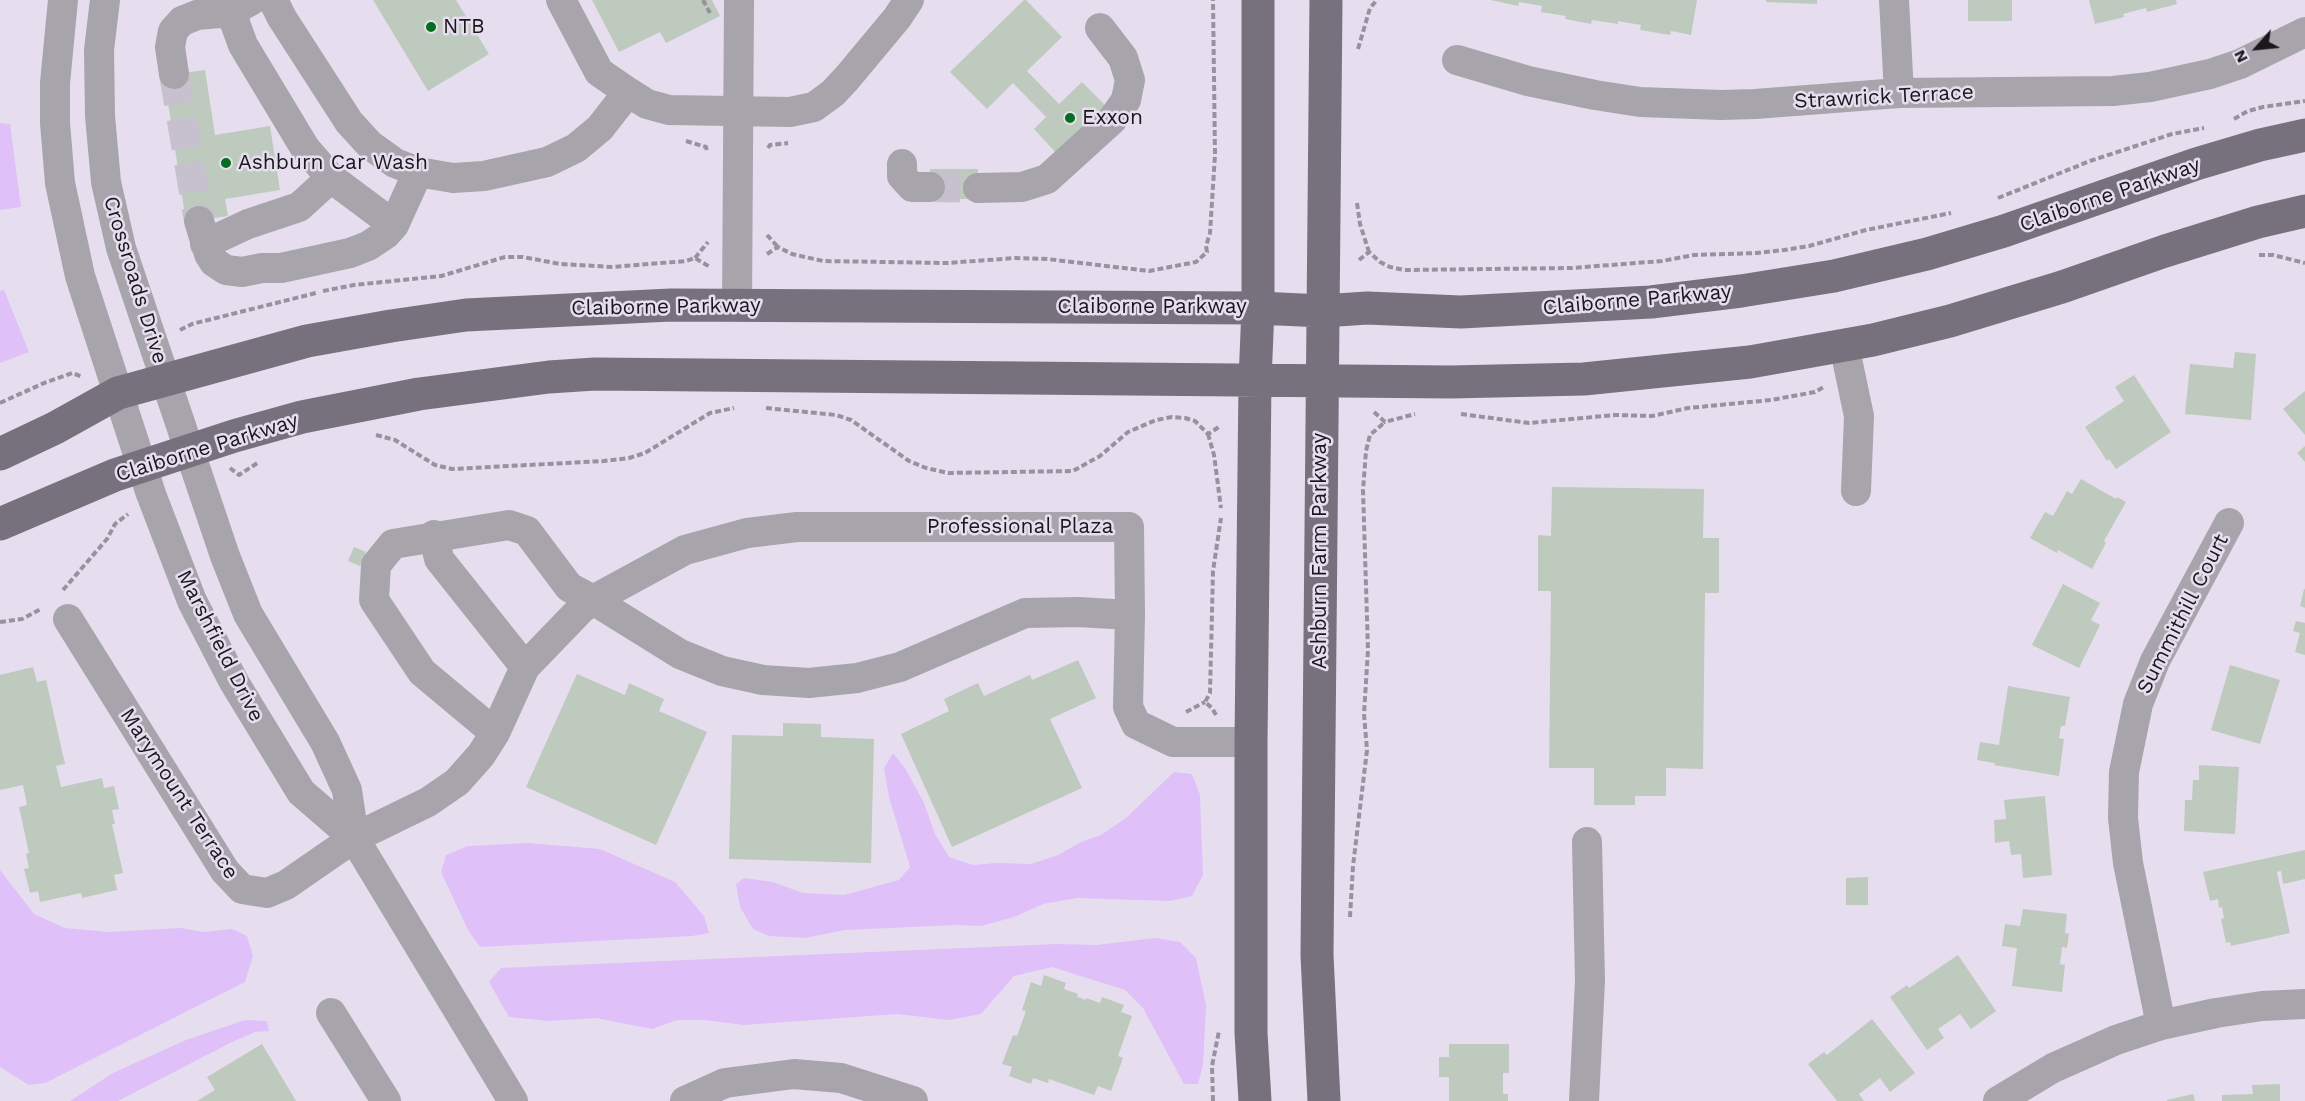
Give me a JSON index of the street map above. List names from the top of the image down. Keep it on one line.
{"streets":{"main road":["Claiborne Parkway","Ashburn Farm Parkway"],"street":["Strawrick Terrace","Crossroads Drive","Professional Plaza","Summithill Court","Marshfield Drive","Marymount Terrace"]},"crossings":[["Claiborne Parkway","Crossroads Drive"],["Claiborne Parkway","Ashburn Farm Parkway"],["Claiborne Parkway","Marshfield Drive"],["Crossroads Drive","Marshfield Drive"],["Professional Plaza","Marshfield Drive"],["Professional Plaza","Marymount Terrace"],["Marshfield Drive","Marymount Terrace"]],"places":["NTB","Exxon","Ashburn Car Wash"],"north":"bottom left"}
